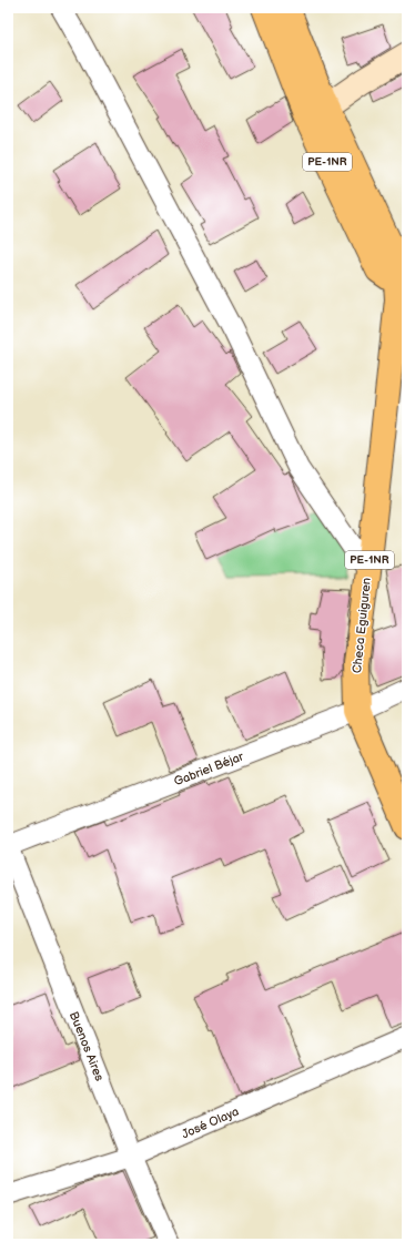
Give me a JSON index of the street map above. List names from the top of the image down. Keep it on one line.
{"streets":{"main road":["PE-1NR","Checa Eguiguren"],"street":["Gabriel Béjar","Buenos Aires","José Olaya"]},"crossings":[["PE-1NR","Checa Eguiguren"],["Checa Eguiguren","Gabriel Béjar"],["Gabriel Béjar","Buenos Aires"],["Buenos Aires","José Olaya"]]}
